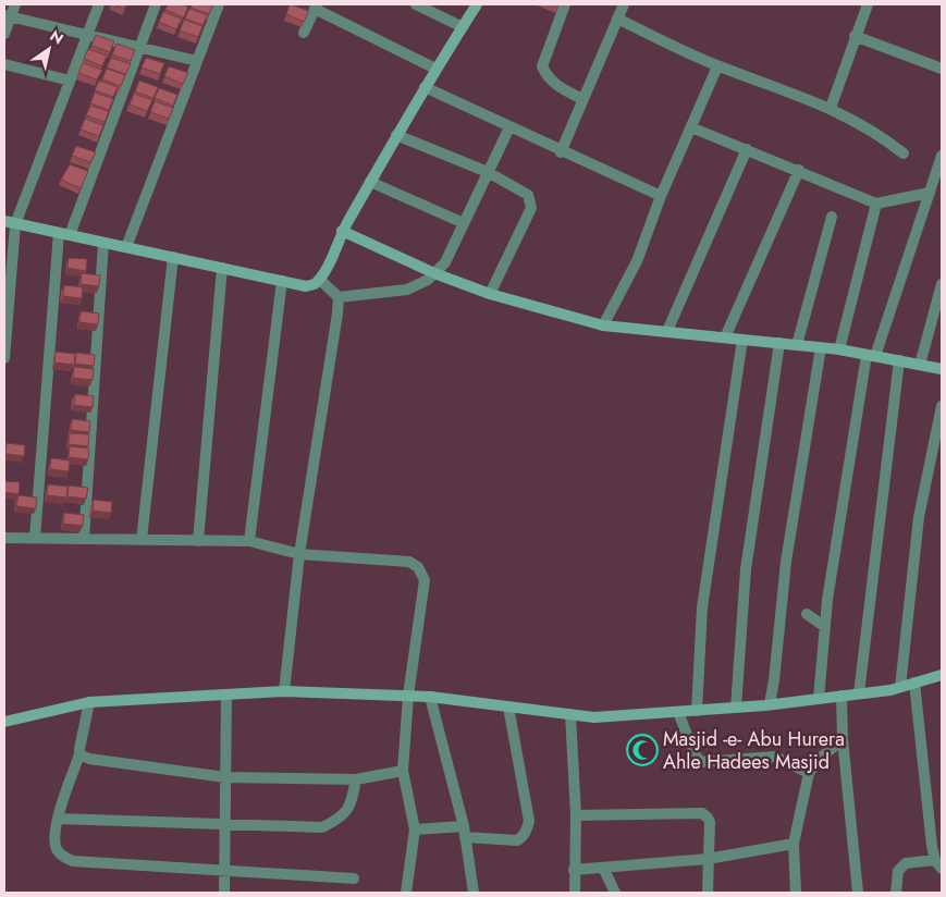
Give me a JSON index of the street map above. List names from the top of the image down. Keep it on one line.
{"places":{"mosque":["Masjid -e- Abu Hurera Ahle Hadees Masjid"]},"north":"top right"}
